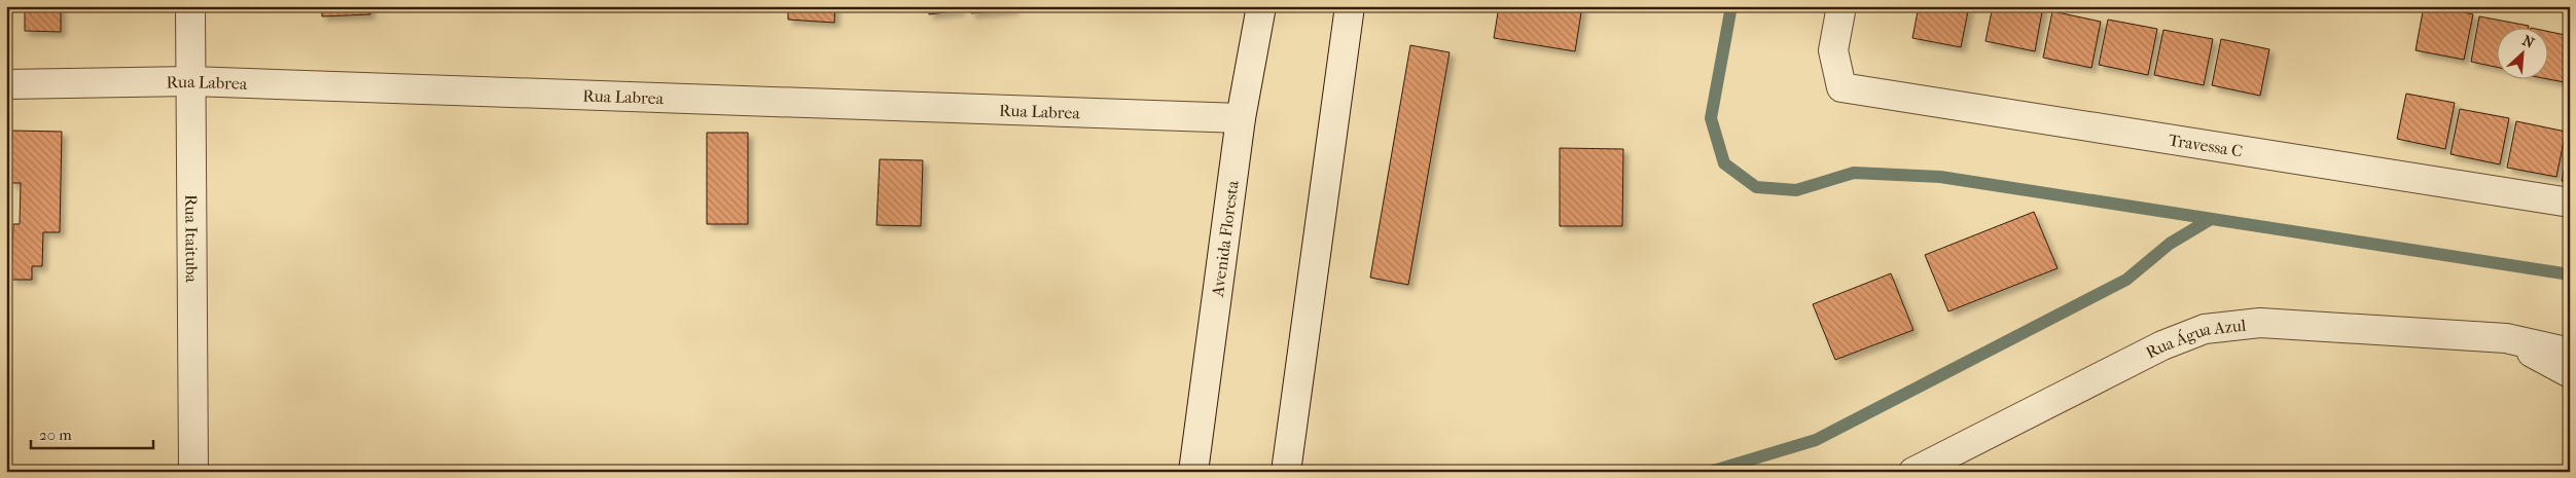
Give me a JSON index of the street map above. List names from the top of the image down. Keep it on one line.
{"streets":{"street":["Rua Labrea","Travessa C","Rua Itaituba","Avenida Floresta","Rua Água Azul"]},"crossings":[["Rua Labrea","Rua Itaituba"],["Rua Labrea","Avenida Floresta"]],"scale_bar":"20 m","north":"top right"}
